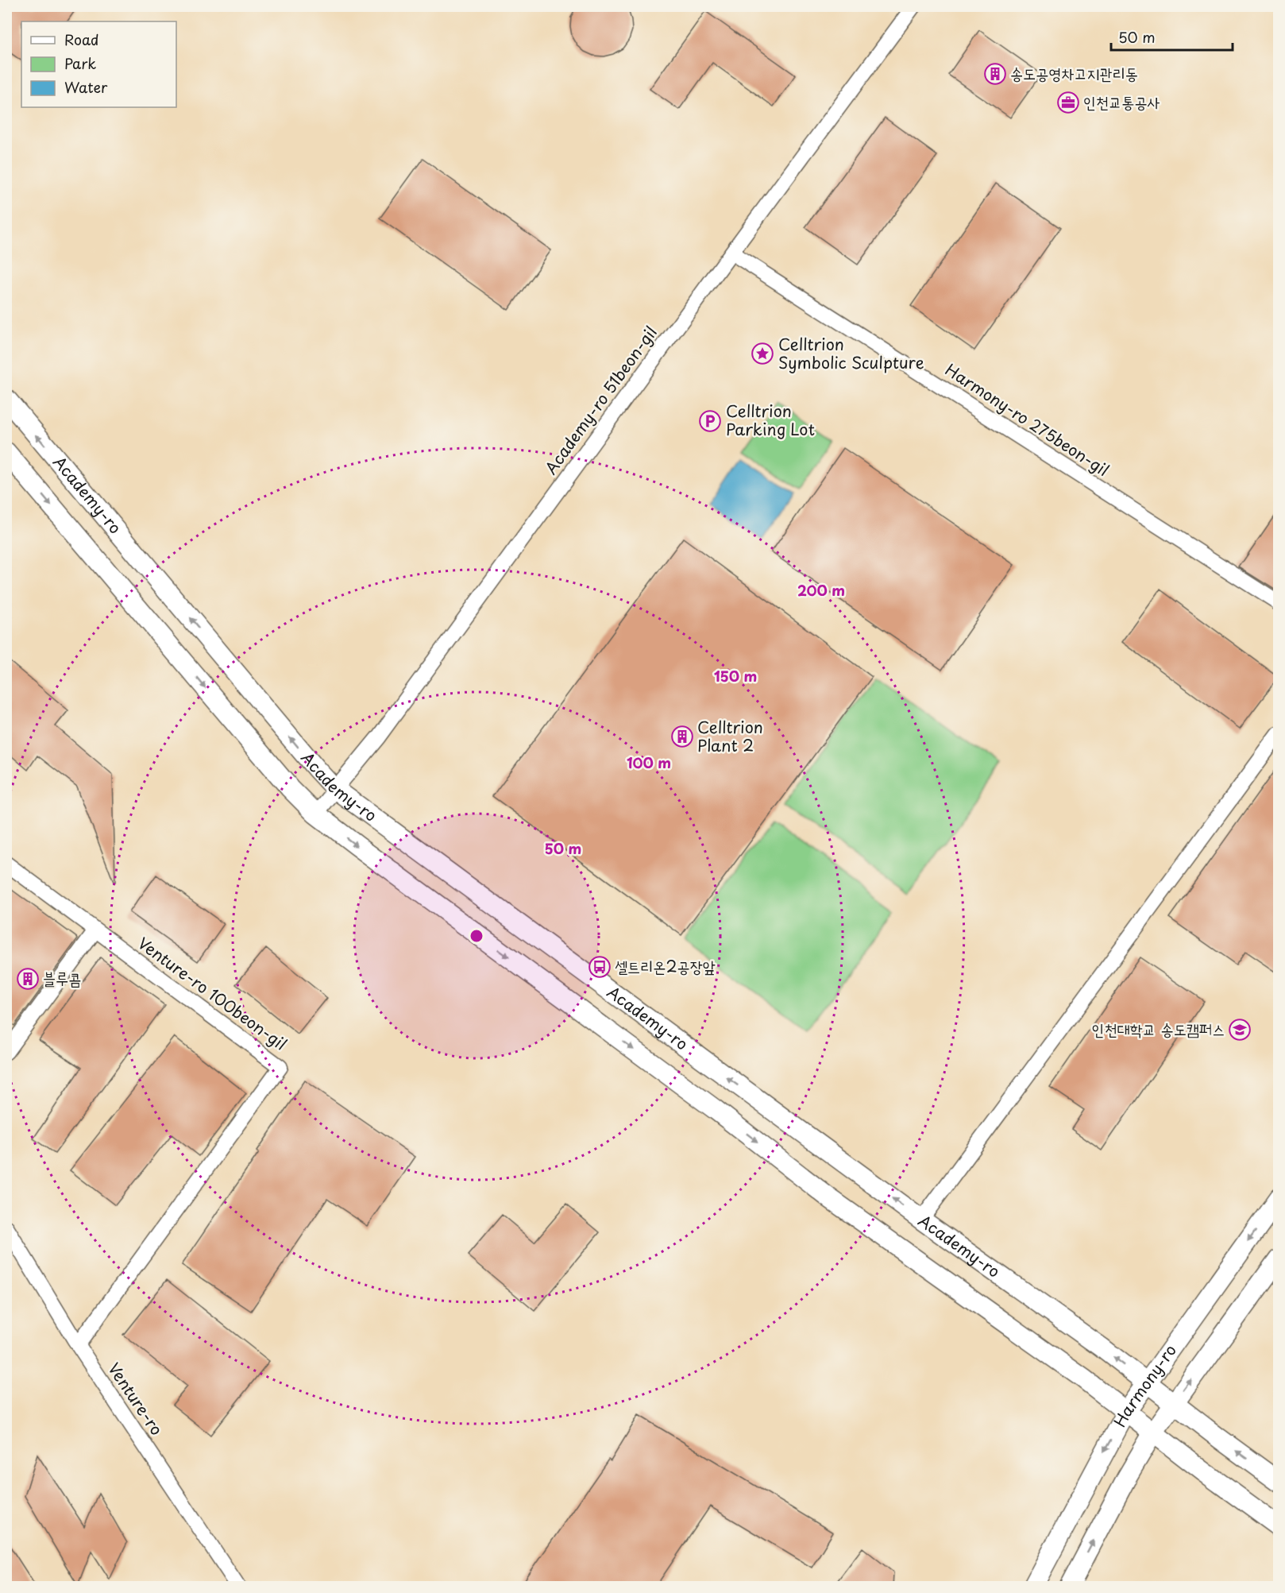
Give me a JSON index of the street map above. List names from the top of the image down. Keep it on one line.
{"streets":{"main road":["Academy-ro","Harmony-ro"],"street":["Academy-ro 51beon-gil","Harmony-ro 275beon-gil","Venture-ro 100beon-gil","Venture-ro"]},"crossings":[["Academy-ro 51beon-gil","Harmony-ro 275beon-gil"],["Academy-ro 51beon-gil","Academy-ro"],["Academy-ro","Harmony-ro"],["Venture-ro 100beon-gil","Venture-ro"]],"places":{"building":["송도공영차고지관리동","Celltrion Plant 2","블루콤"],"office":["인천교통공사"],"place":["Celltrion Symbolic Sculpture"],"parking":["Celltrion Parking Lot"],"bus stop":["셀트리온2공장앞"],"school or university":["인천대학교 송도캠퍼스"]},"legend":["Road","Park","Water"],"scale_bar":"50 m","rings":["200 m","150 m","100 m","50 m"]}
